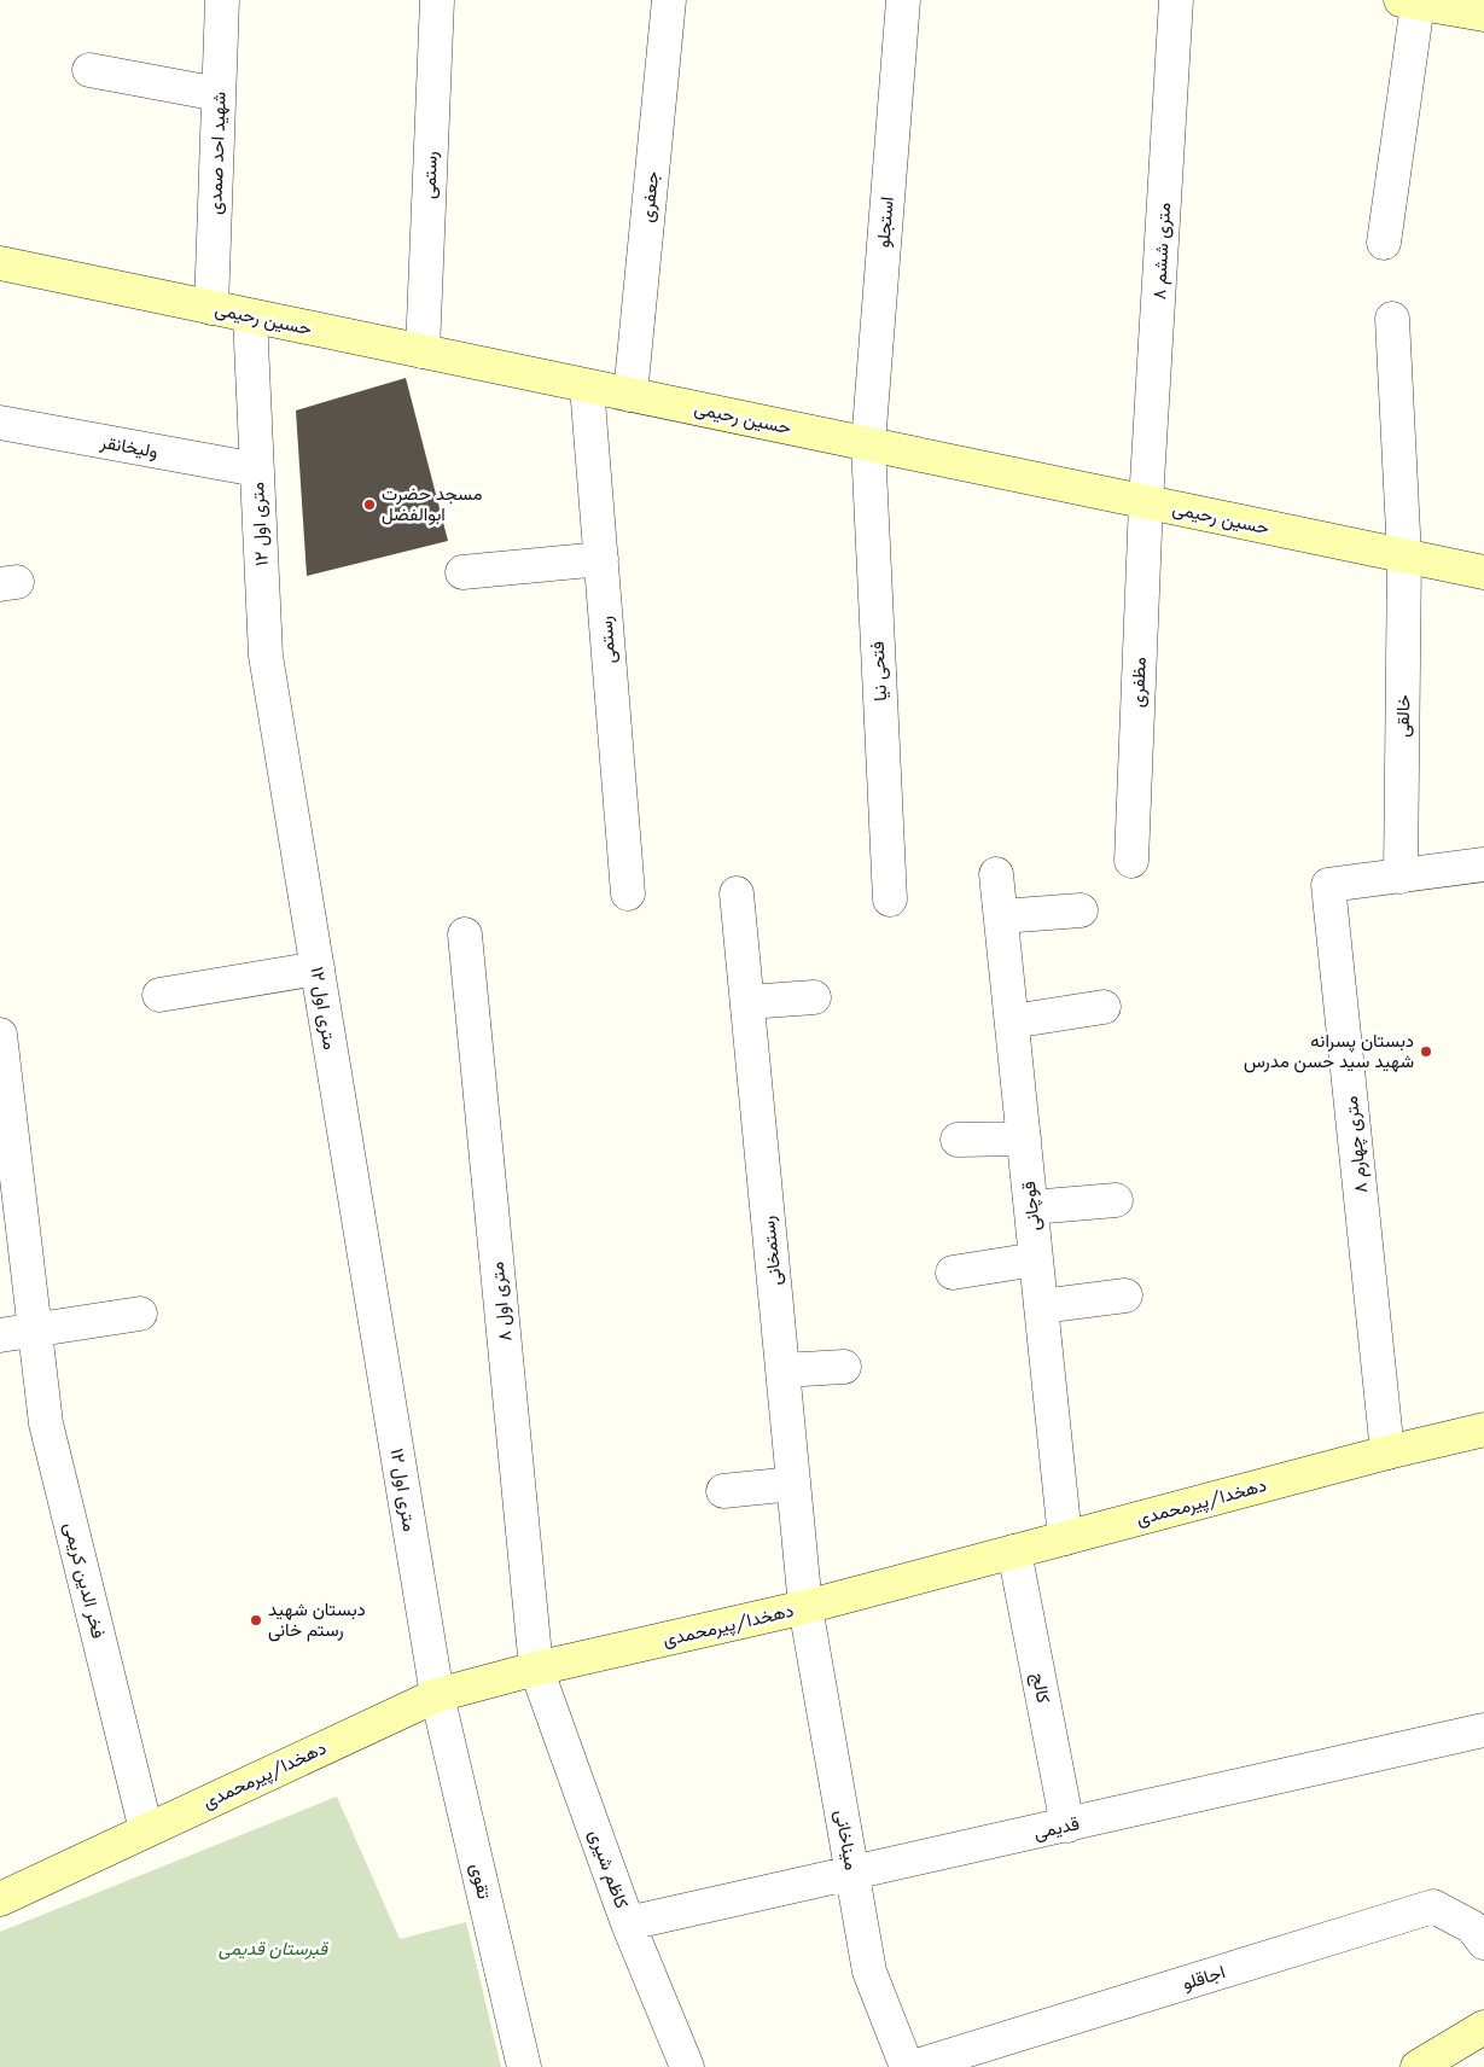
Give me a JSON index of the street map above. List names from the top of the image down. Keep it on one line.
{"streets":{"street":["شهید احد صمدی","رستمی","جعفری","استجلو","۸ متری ششم","حسین رحیمی","ولیخانقر","۱۲ متری اول","فتحی نیا","مظفری","خالقی","۸ متری چهارم","قوچانی","رستمخانی","۸ متری اول","دهخدا/پیرمحمدی","فخر الدین کریمی","کالج","قدیمی","میناخانی","کاظم شیری","تقوی","اجاقلو"]},"crossings":[["شهید احد صمدی","حسین رحیمی"],["رستمی","حسین رحیمی"],["جعفری","حسین رحیمی"],["استجلو","حسین رحیمی"],["استجلو","فتحی نیا"],["۸ متری ششم","حسین رحیمی"],["۸ متری ششم","مظفری"],["حسین رحیمی","۱۲ متری اول"],["حسین رحیمی","فتحی نیا"],["حسین رحیمی","مظفری"],["حسین رحیمی","خالقی"],["ولیخانقر","۱۲ متری اول"],["۱۲ متری اول","دهخدا/پیرمحمدی"],["۱۲ متری اول","تقوی"],["خالقی","۸ متری چهارم"],["۸ متری چهارم","دهخدا/پیرمحمدی"],["قوچانی","دهخدا/پیرمحمدی"],["رستمخانی","دهخدا/پیرمحمدی"],["رستمخانی","میناخانی"],["۸ متری اول","دهخدا/پیرمحمدی"],["۸ متری اول","کاظم شیری"],["دهخدا/پیرمحمدی","فخر الدین کریمی"],["دهخدا/پیرمحمدی","کالج"],["دهخدا/پیرمحمدی","میناخانی"],["دهخدا/پیرمحمدی","کاظم شیری"],["دهخدا/پیرمحمدی","تقوی"],["کالج","قدیمی"],["قدیمی","میناخانی"],["قدیمی","کاظم شیری"]],"parks":["قبرستان قدیمى"],"places":["مسجد حضرت ابوالفضل","دبستان پسرانه شهید سید حسن مدرس","دبستان شهید رستم خانی"]}
